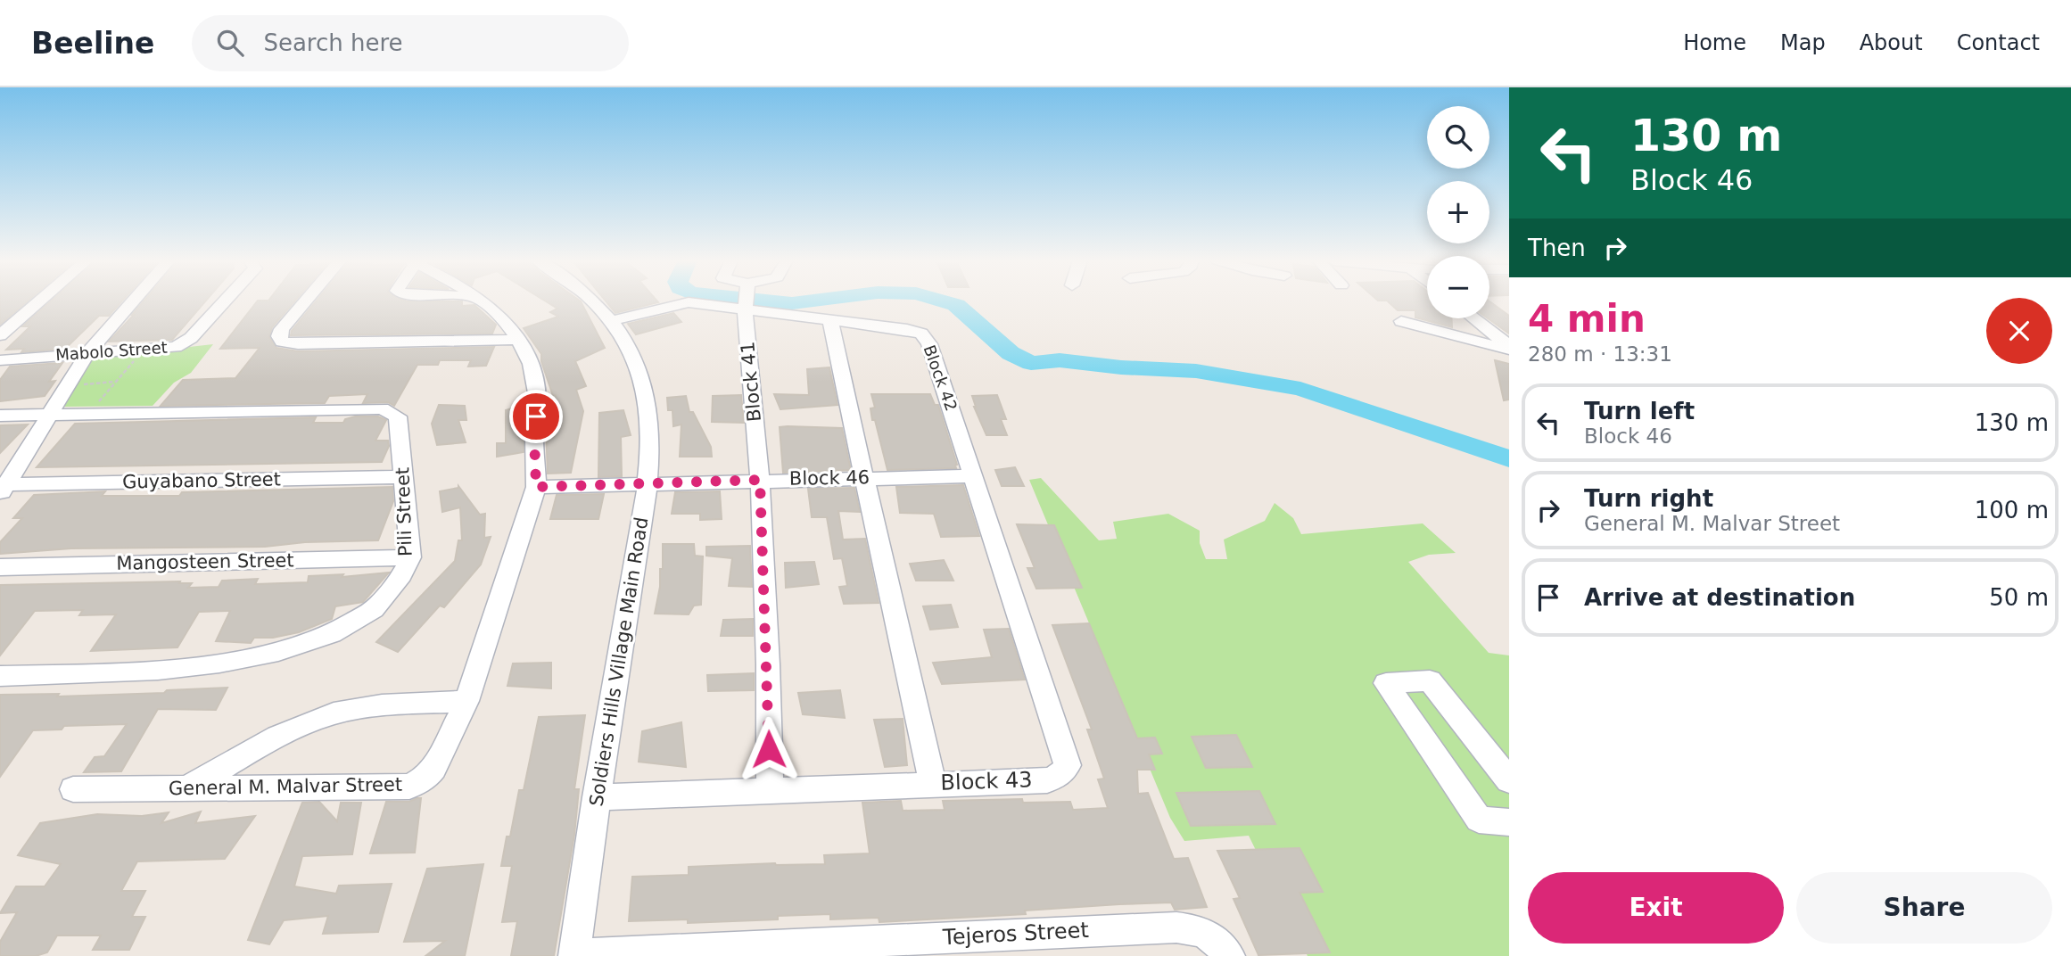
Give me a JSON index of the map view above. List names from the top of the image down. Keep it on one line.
{"streets":{"street":["Mabolo Street","Block 42","Block 41","Block 46","Guyabano Street","Pili Street","Mangosteen Street","Soldiers Hills Village Main Road","Block 43","General M. Malvar Street","Tejeros Street"]},"crossings":[["Block 42","Block 46"],["Block 42","Soldiers Hills Village Main Road"],["Block 42","Block 43"],["Block 41","Block 46"],["Block 41","Block 43"],["Block 46","Soldiers Hills Village Main Road"],["Block 46","Block 43"],["Block 46","General M. Malvar Street"],["Guyabano Street","Pili Street"],["Pili Street","Mangosteen Street"],["Soldiers Hills Village Main Road","Block 43"],["Soldiers Hills Village Main Road","Tejeros Street"]],"page":{"header":"Beeline","search":"Search here","nav":["Home","Map","About","Contact"],"turn":["130 m","Block 46"],"map_buttons":["+","−"],"then":"Then","heading":["4 min","280 m · 13:31"],"list":[{"name":"Turn left","note":"Block 46","value":"130 m"},{"name":"Turn right","note":"General M. Malvar Street","value":"100 m"},{"name":"Arrive at destination","value":"50 m"}],"buttons":["Exit","Share"]}}
